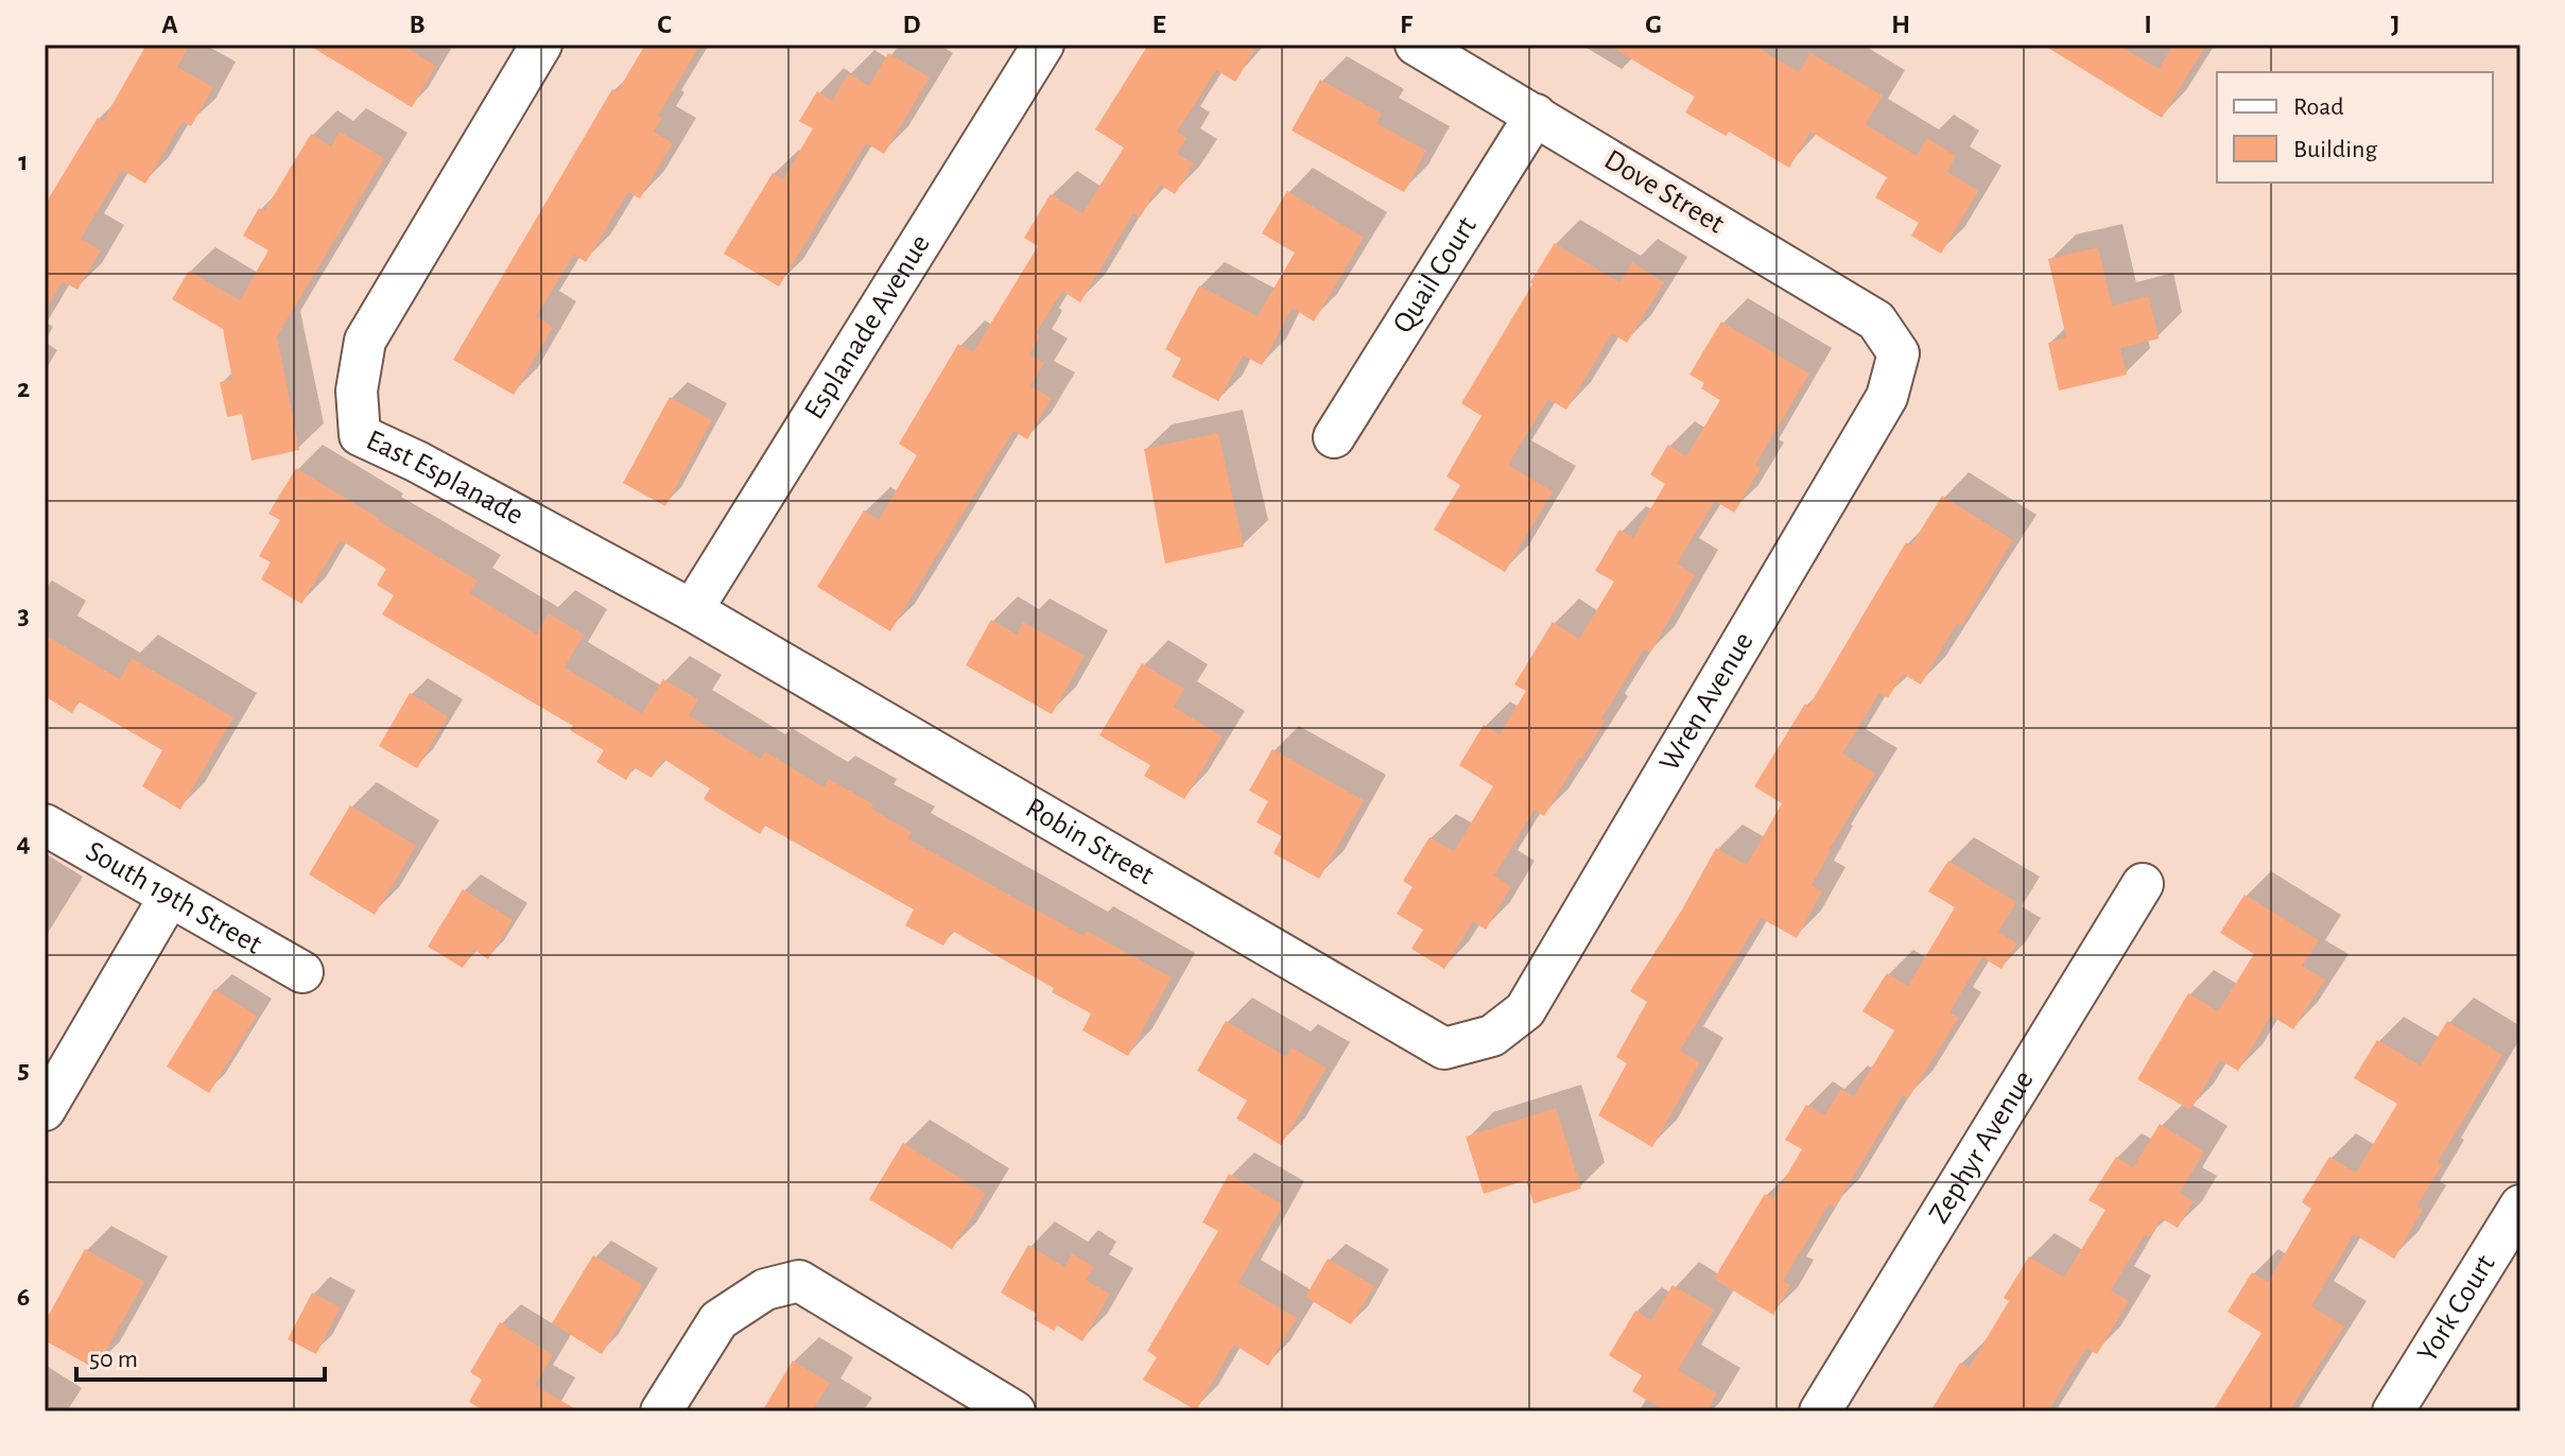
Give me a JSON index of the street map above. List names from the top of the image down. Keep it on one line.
{"streets":{"street":["Dove Street","Quail Court","Esplanade Avenue","East Esplanade","Wren Avenue","Robin Street","South 19th Street","Zephyr Avenue","York Court"]},"crossings":[["Dove Street","Quail Court"],["Dove Street","Wren Avenue"],["Esplanade Avenue","East Esplanade"],["Esplanade Avenue","Robin Street"],["East Esplanade","Robin Street"],["Wren Avenue","Robin Street"]],"legend":["Road","Building"],"scale_bar":"50 m","grid":{"columns":["A","B","C","D","E","F","G","H","I","J"],"rows":["1","2","3","4","5","6"]}}
